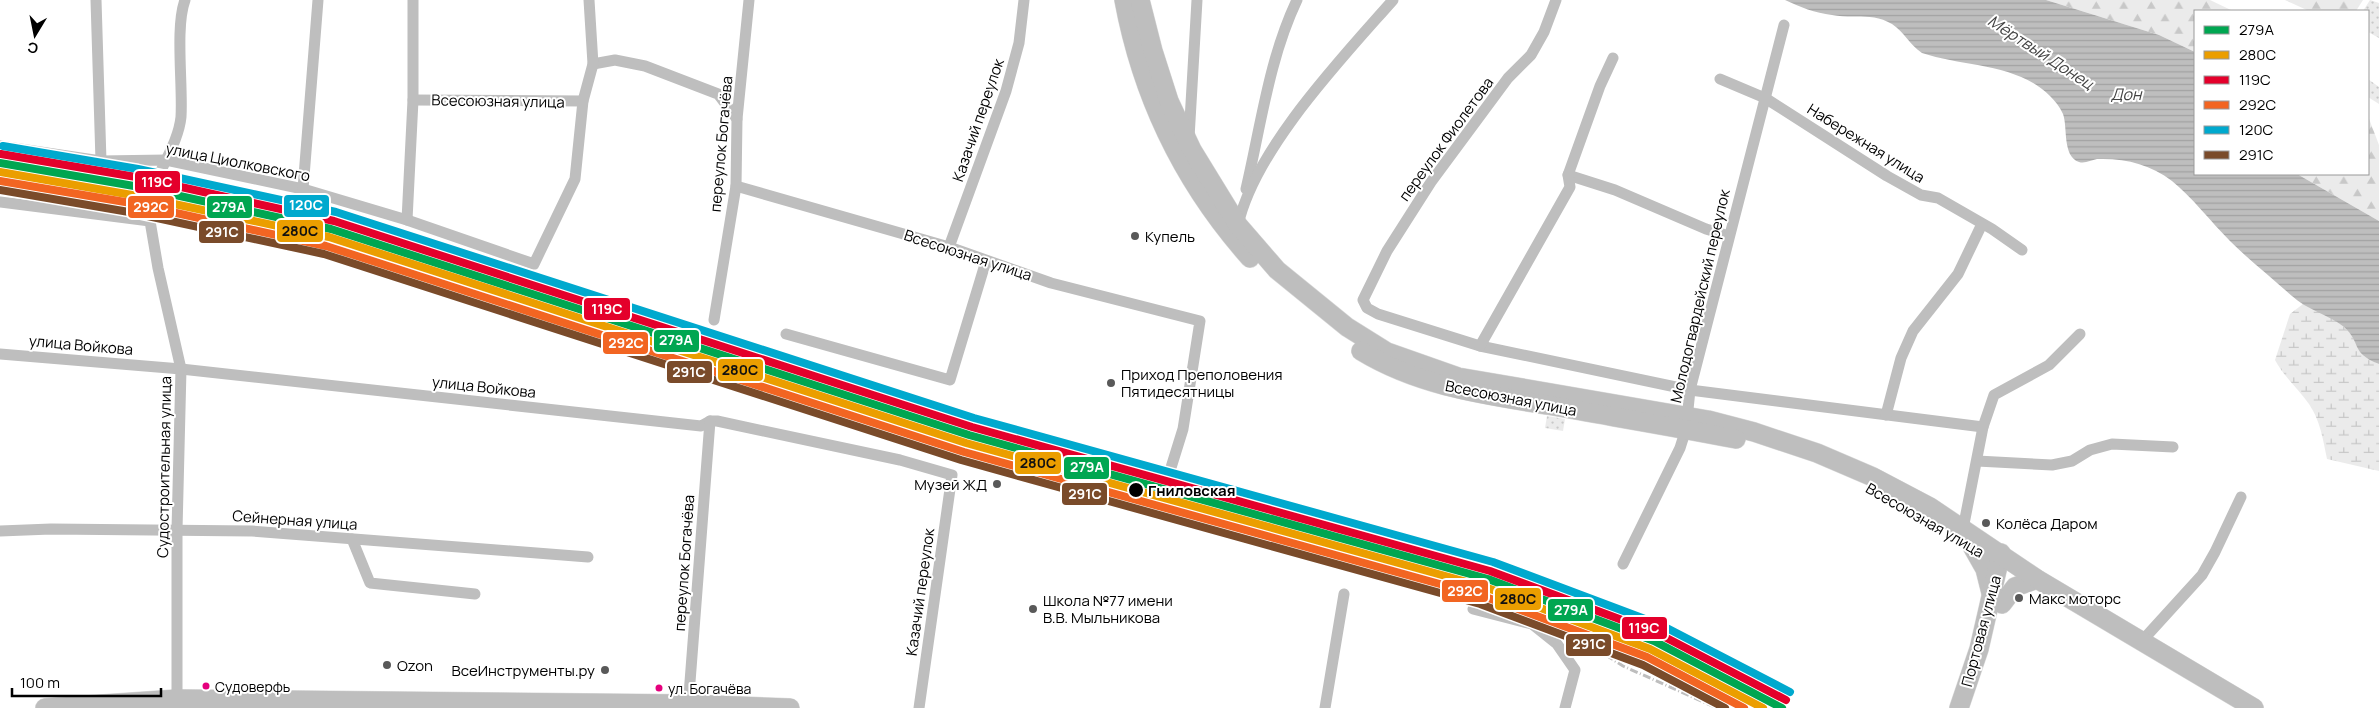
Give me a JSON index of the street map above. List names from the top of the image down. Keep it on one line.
{"streets":{"main road":["Всесоюзная улица","Портовая улица"],"street":["Казачий переулок","переулок Фиолетова","Набережная улица","переулок Богачёва","улица Циолковского","Молодогвардейский переулок","улица Войкова","Судостроительная улица","Сейнерная улица"]},"crossings":[["Всесоюзная улица","Казачий переулок"],["Всесоюзная улица","переулок Богачёва"],["Всесоюзная улица","улица Циолковского"],["Всесоюзная улица","Молодогвардейский переулок"],["Всесоюзная улица","Портовая улица"],["Казачий переулок","улица Войкова"],["Набережная улица","Молодогвардейский переулок"],["переулок Богачёва","улица Войкова"],["улица Войкова","Судостроительная улица"],["Судостроительная улица","Сейнерная улица"]],"water":["Мёртвый Донец","Дон"],"places":["Купель","Приход Преполовения Пятидесятницы","Музей ЖД","Гниловская","Колёса Даром","Макс моторс","Школа №77 имени В.В. Мыльникова","Ozon","ВсеИнструменты.ру","Судоверфь","ул. Богачёва"],"lines":["transit line 120С","transit line 119С","transit line 279А","transit line 280С","transit line 292С","transit line 291С"],"legend":["279А","280С","119С","292С","120С","291С"],"scale_bar":"100 m","north":"bottom"}
